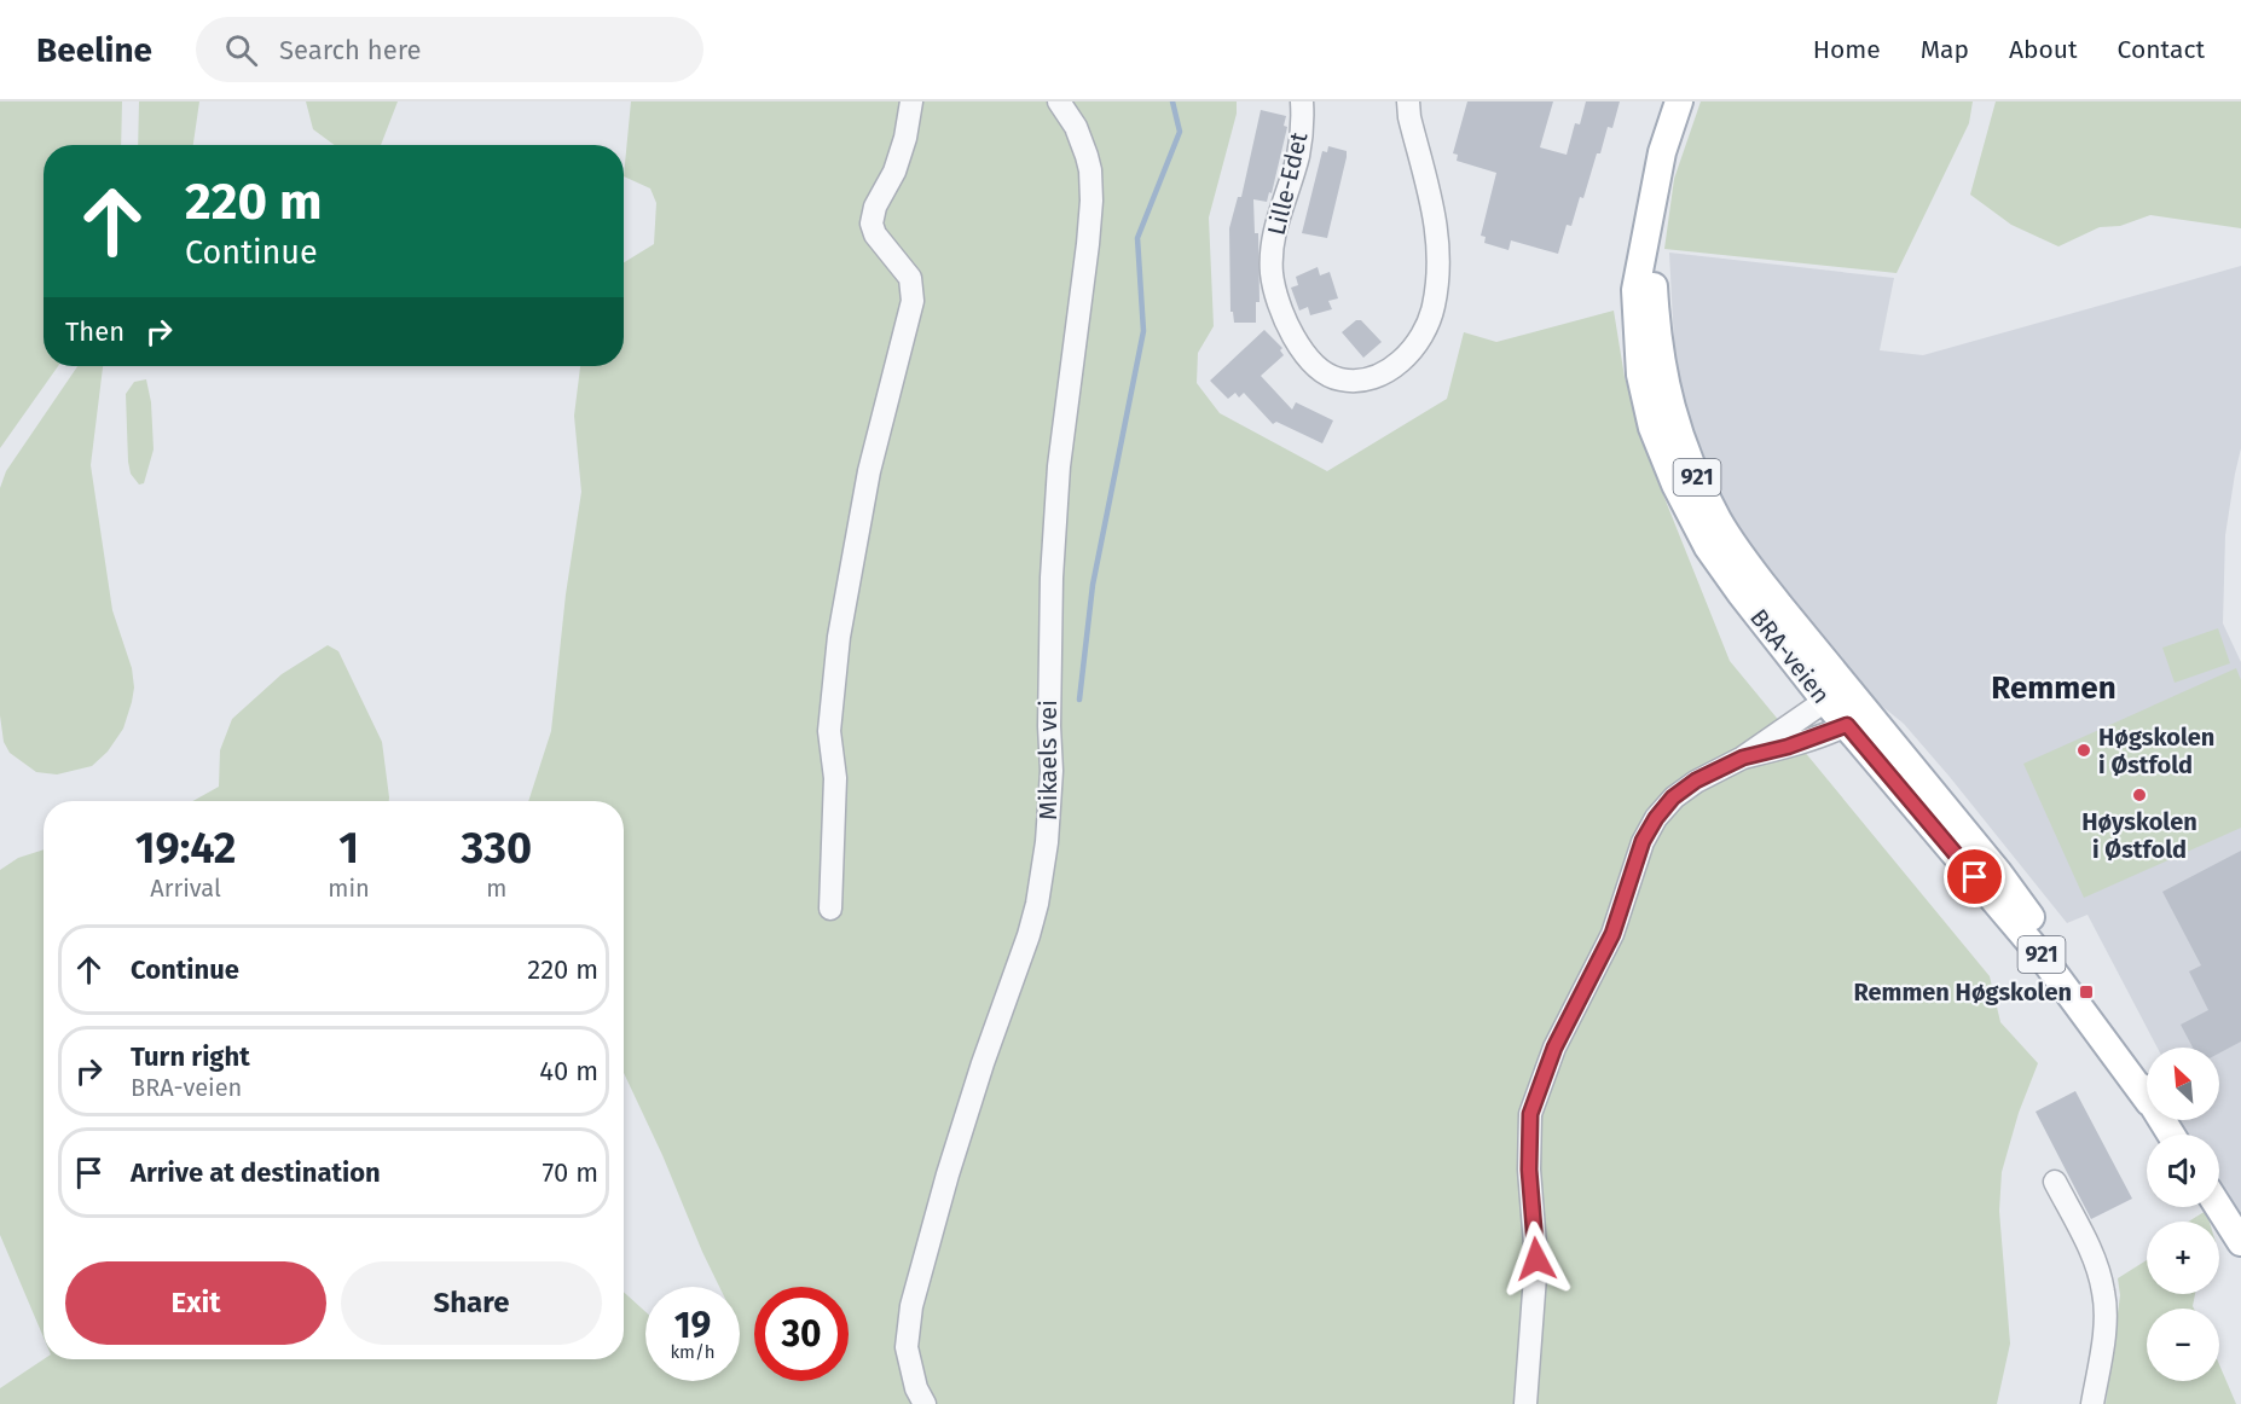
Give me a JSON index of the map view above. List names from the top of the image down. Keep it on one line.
{"streets":{"main road":["921","BRA-veien"],"street":["Lille-Edet","Mikaels vei"]},"districts":["Remmen"],"places":{"other":["Høgskolen i Østfold","Høyskolen i Østfold"],"transit":["Remmen Høgskolen"]},"north":"top left","page":{"header":"Beeline","search":"Search here","nav":["Home","Map","About","Contact"],"turn":["220 m","Continue"],"then":"Then","eta":["19:42","Arrival","1","min","330","m"],"list":[{"name":"Continue","value":"220 m"},{"name":"Turn right","note":"BRA-veien","value":"40 m"},{"name":"Arrive at destination","value":"70 m"}],"map_buttons":["+","−"],"buttons":["Exit","Share"],"speed":"19 km/h","limit":"30"}}
